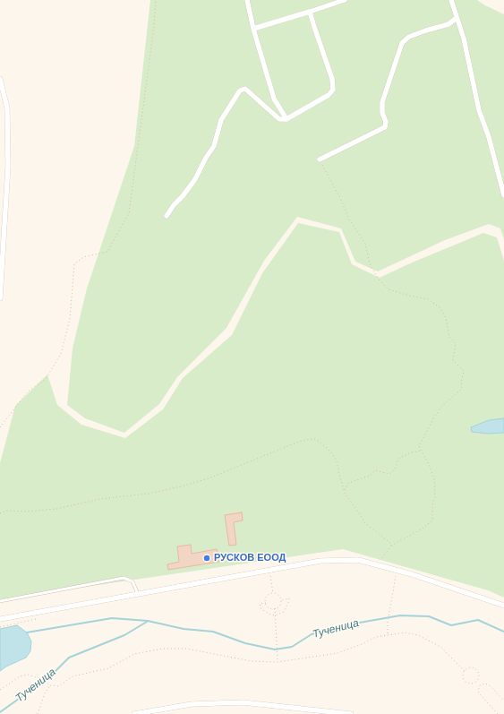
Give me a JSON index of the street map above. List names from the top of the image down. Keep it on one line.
{"water":["Тученица"],"places":["РУСКОВ ЕООД"]}
